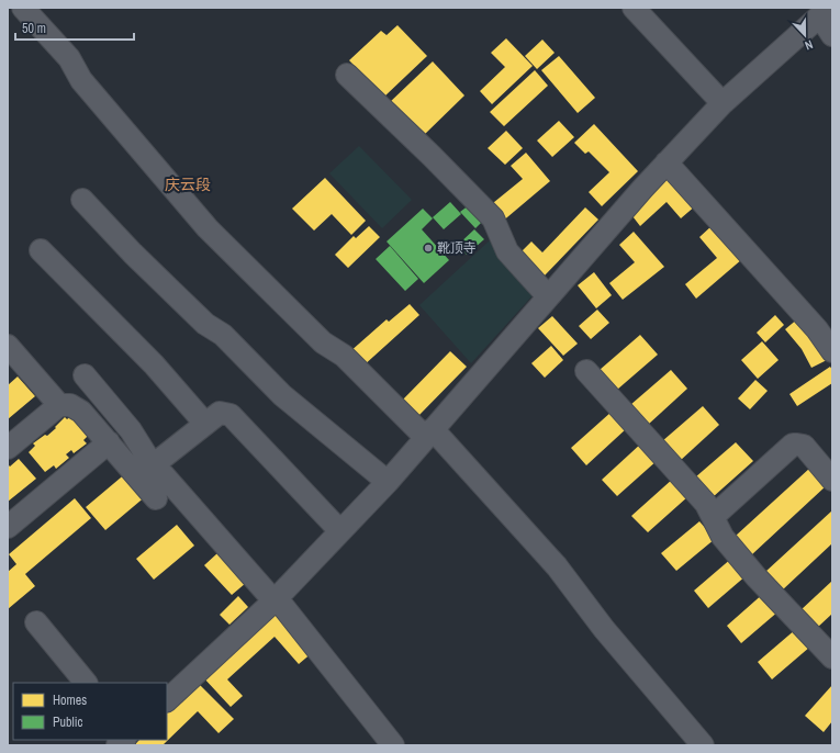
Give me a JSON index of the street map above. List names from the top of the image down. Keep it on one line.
{"districts":["庆云段"],"places":["靴顶寺"],"legend":["Homes","Public"],"scale_bar":"50 m","north":"bottom"}
